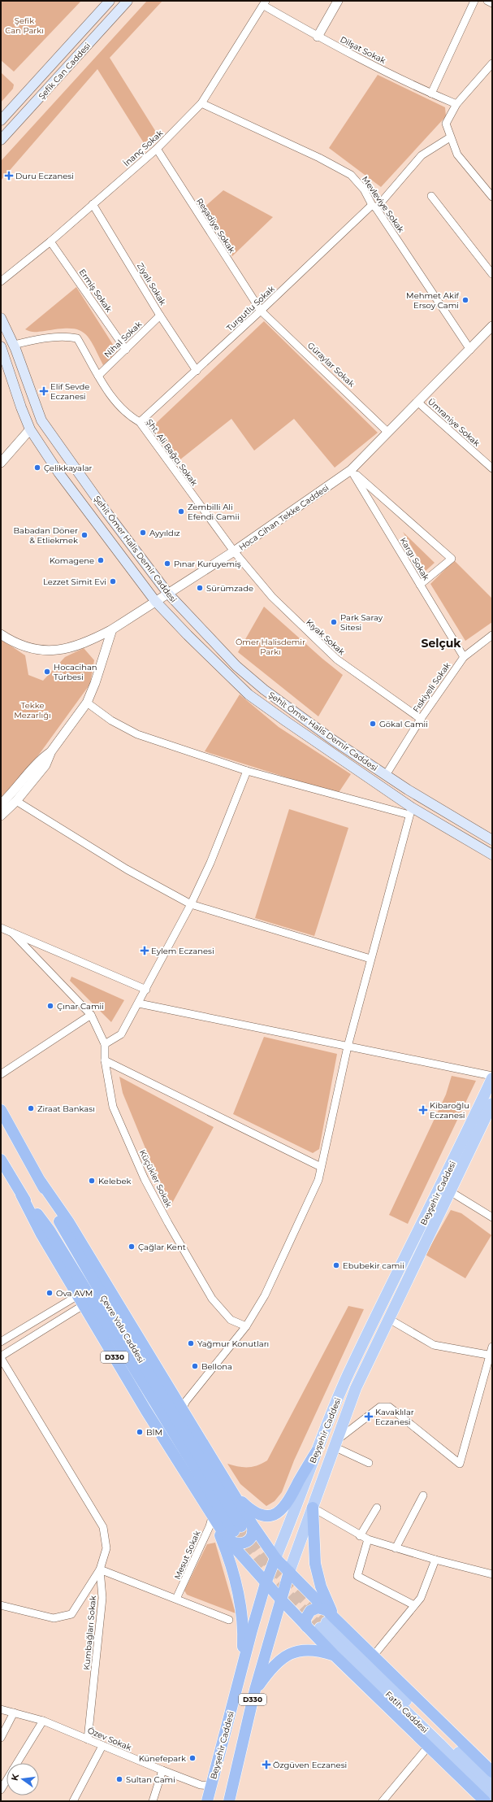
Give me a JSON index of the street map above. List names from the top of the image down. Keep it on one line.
{"streets":{"highway":["Beyşehir Caddesi","Çevre Yolu Caddesi","D330"],"main road":["Şefik Can Caddesi","Şehit Ömer Halis Demir Caddesi","Fatih Caddesi"],"street":["Dilşat Sokak","İnanç Sokak","Mevleviye Sokak","Reşadiye Sokak","Ziyalı Sokak","Ermiş Sokak","Turgutlu Sokak","Nihal Sokak","Güraylar Sokak","Ümraniye Sokak","Şht. Ali Bağcı Sokak","Hoca Cihan Tekke Caddesi","Kargı Sokak","Kıyak Sokak","Fıskiyeli Sokak","Küçükler Sokak","Mesut Sokak","Kumbağları Sokak","Özev Sokak"]},"crossings":[["Dilşat Sokak","İnanç Sokak"],["İnanç Sokak","Mevleviye Sokak"],["İnanç Sokak","Reşadiye Sokak"],["İnanç Sokak","Ziyalı Sokak"],["İnanç Sokak","Ermiş Sokak"],["Mevleviye Sokak","Turgutlu Sokak"],["Mevleviye Sokak","Hoca Cihan Tekke Caddesi"],["Reşadiye Sokak","Turgutlu Sokak"],["Reşadiye Sokak","Güraylar Sokak"],["Ziyalı Sokak","Turgutlu Sokak"],["Ziyalı Sokak","Nihal Sokak"],["Ermiş Sokak","Nihal Sokak"],["Turgutlu Sokak","Güraylar Sokak"],["Turgutlu Sokak","Şht. Ali Bağcı Sokak"],["Nihal Sokak","Şht. Ali Bağcı Sokak"],["Güraylar Sokak","Hoca Cihan Tekke Caddesi"],["Ümraniye Sokak","Hoca Cihan Tekke Caddesi"],["Şht. Ali Bağcı Sokak","Hoca Cihan Tekke Caddesi"],["Şht. Ali Bağcı Sokak","Şehit Ömer Halis Demir Caddesi"],["Şht. Ali Bağcı Sokak","Kıyak Sokak"],["Hoca Cihan Tekke Caddesi","Şehit Ömer Halis Demir Caddesi"],["Hoca Cihan Tekke Caddesi","Kargı Sokak"],["Hoca Cihan Tekke Caddesi","Kıyak Sokak"],["Şehit Ömer Halis Demir Caddesi","Fıskiyeli Sokak"],["Kargı Sokak","Fıskiyeli Sokak"],["Kıyak Sokak","Fıskiyeli Sokak"],["Beyşehir Caddesi","D330"],["Beyşehir Caddesi","Özev Sokak"],["Çevre Yolu Caddesi","D330"],["D330","Mesut Sokak"],["Kumbağları Sokak","Özev Sokak"]],"districts":["Selçuk"],"parks":["Şefik Can Parkı","Ömer Halisdemir Parkı","Tekke Mezarlığı"],"places":{"health":["Duru Eczanesi","Elif Sevde Eczanesi","Eylem Eczanesi","Kibaroğlu Eczanesi","Kavaklılar Eczanesi","Özgüven Eczanesi"],"other":["Mehmet Akif Ersoy Cami","Çelikkayalar","Zembilli Ali Efendi Camii","Ayyıldız","Babadan Döner & Etliekmek","Komagene","Pınar Kuruyemiş","Lezzet Simit Evi","Sürümzade","Park Saray Sitesi","Hocacihan Türbesi","Gökal Camii","Çınar Camii","Ziraat Bankası","Kelebek","Çağlar Kent","Ebubekir camii","Ova AVM","Yağmur Konutları","Bellona","BİM","Künefepark","Sultan Cami"]},"north":"left"}
